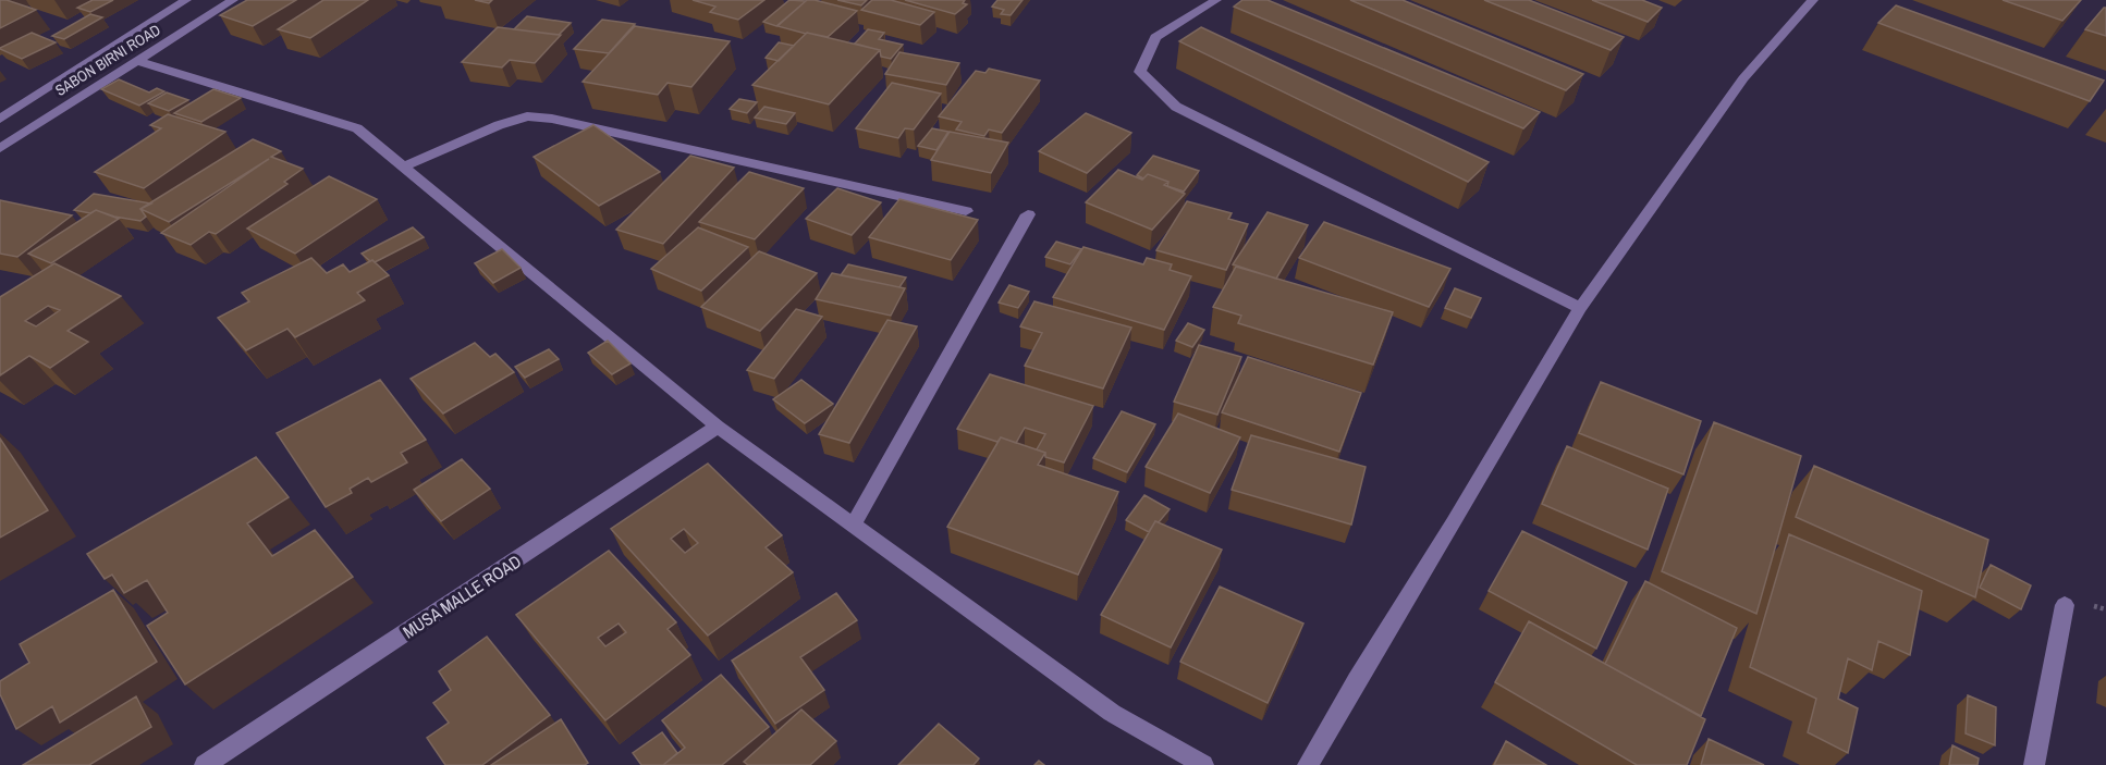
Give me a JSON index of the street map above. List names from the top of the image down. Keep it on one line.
{"streets":{"street":["SABON BIRNI ROAD","MUSA MALLE ROAD"]}}
